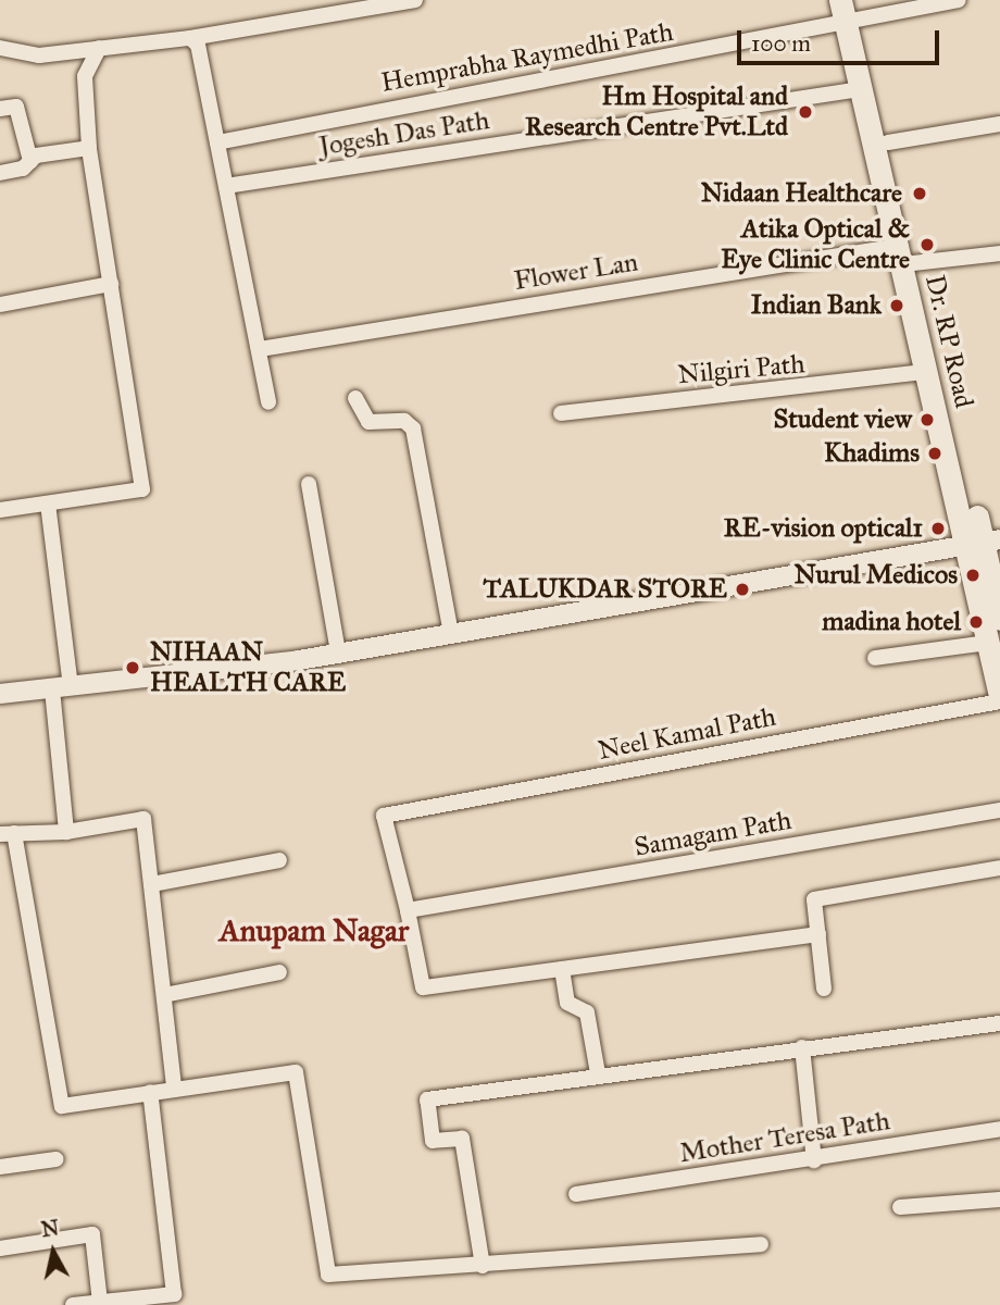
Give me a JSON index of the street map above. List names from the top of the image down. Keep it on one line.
{"streets":{"main road":["Dr. RP Road"],"street":["Hemprabha Raymedhi Path","Jogesh Das Path","Flower Lan","Nilgiri Path","Neel Kamal Path","Samagam Path","Mother Teresa Path"]},"crossings":[["Hemprabha Raymedhi Path","Dr. RP Road"],["Jogesh Das Path","Dr. RP Road"],["Flower Lan","Dr. RP Road"],["Dr. RP Road","Nilgiri Path"],["Dr. RP Road","Neel Kamal Path"],["Neel Kamal Path","Samagam Path"]],"districts":["Anupam Nagar"],"places":["Hm Hospital and Research Centre Pvt.Ltd","Nidaan Healthcare","Atika Optical & Eye Clinic Centre","Indian Bank","Student view","Khadims","RE-vision optical1","Nurul Medicos","TALUKDAR STORE","madina hotel","NIHAAN HEALTH CARE"],"scale_bar":"100 m","north":"top"}
